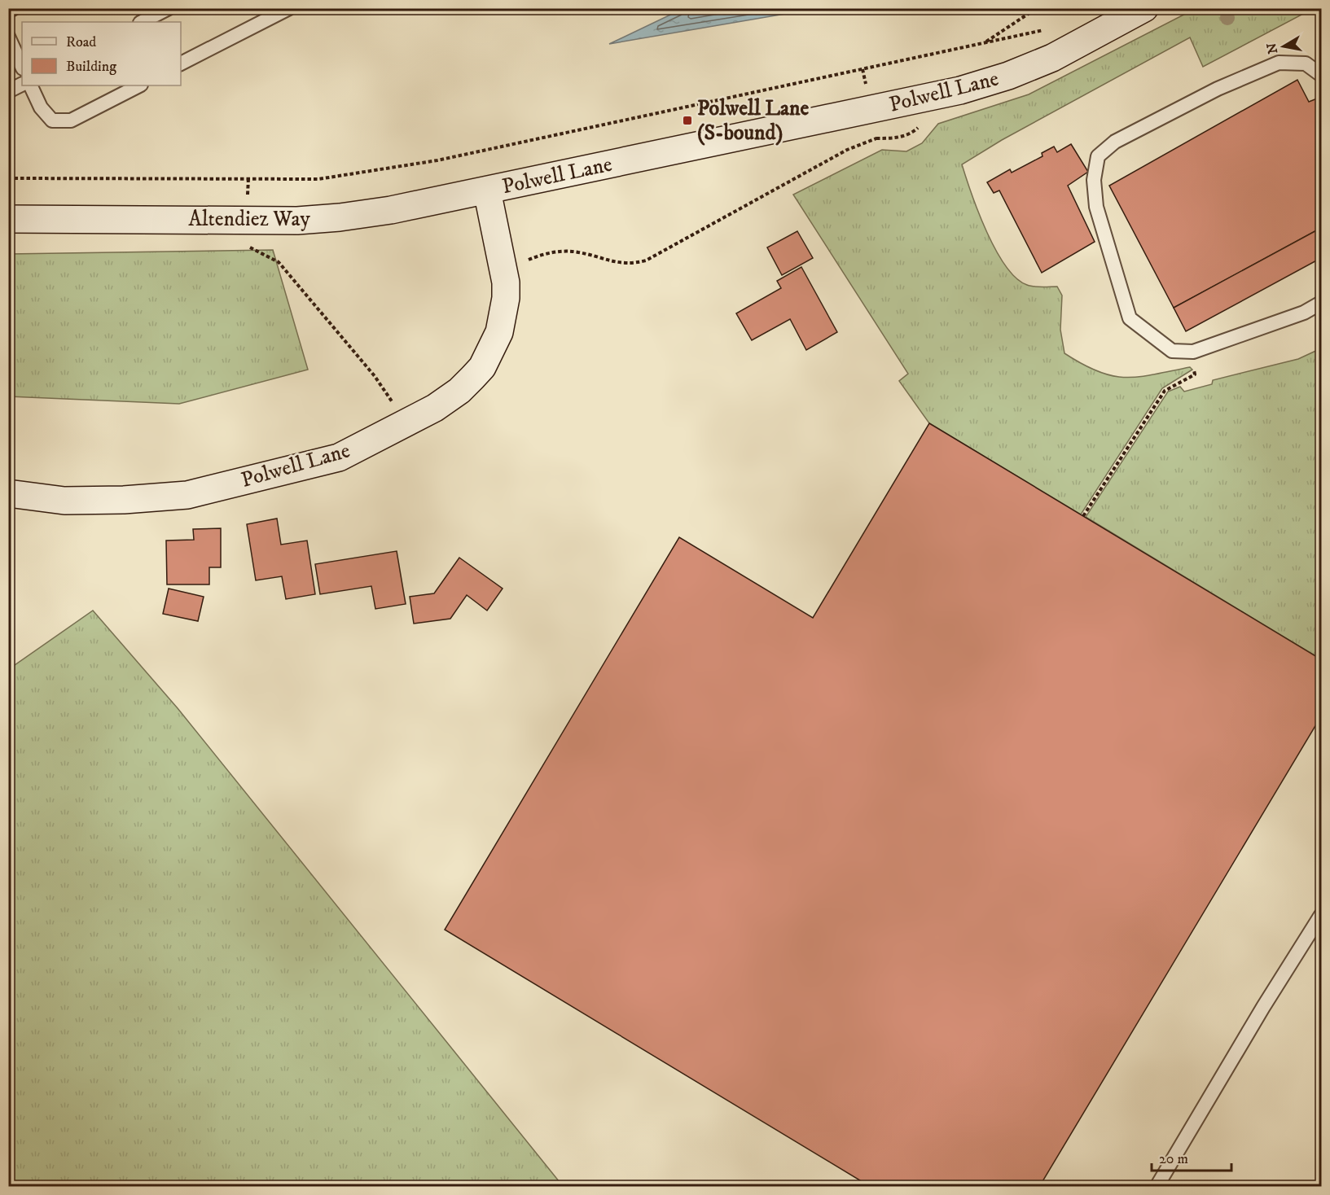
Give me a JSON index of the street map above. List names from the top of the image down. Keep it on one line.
{"streets":{"street":["Polwell Lane","Altendiez Way"]},"crossings":[["Polwell Lane","Altendiez Way"]],"places":{"transit":["Polwell Lane (S-bound)"]},"legend":["Road","Building"],"scale_bar":"20 m","north":"left"}
